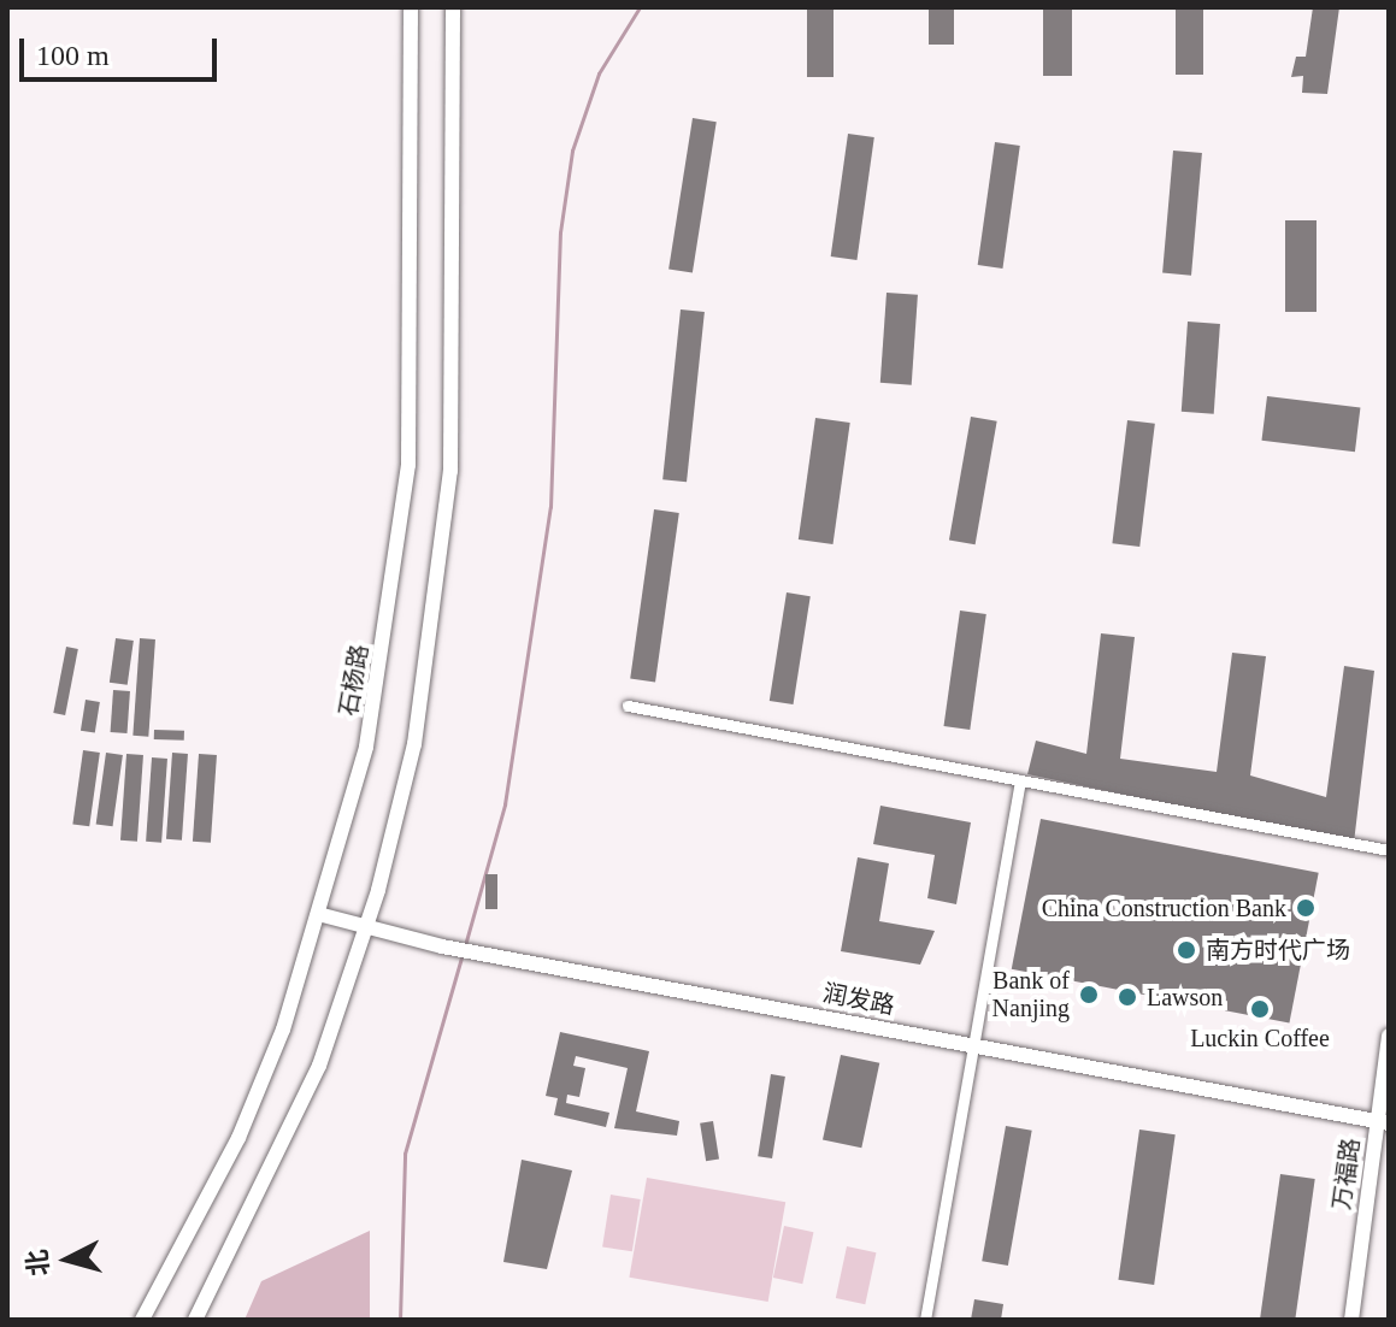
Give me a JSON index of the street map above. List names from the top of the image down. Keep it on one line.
{"streets":{"main road":["石杨路","润发路","万福路"]},"crossings":[["石杨路","润发路"],["润发路","万福路"]],"places":["China Construction Bank","南方时代广场","Bank of Nanjing","Lawson","Luckin Coffee"],"scale_bar":"100 m","north":"left"}
